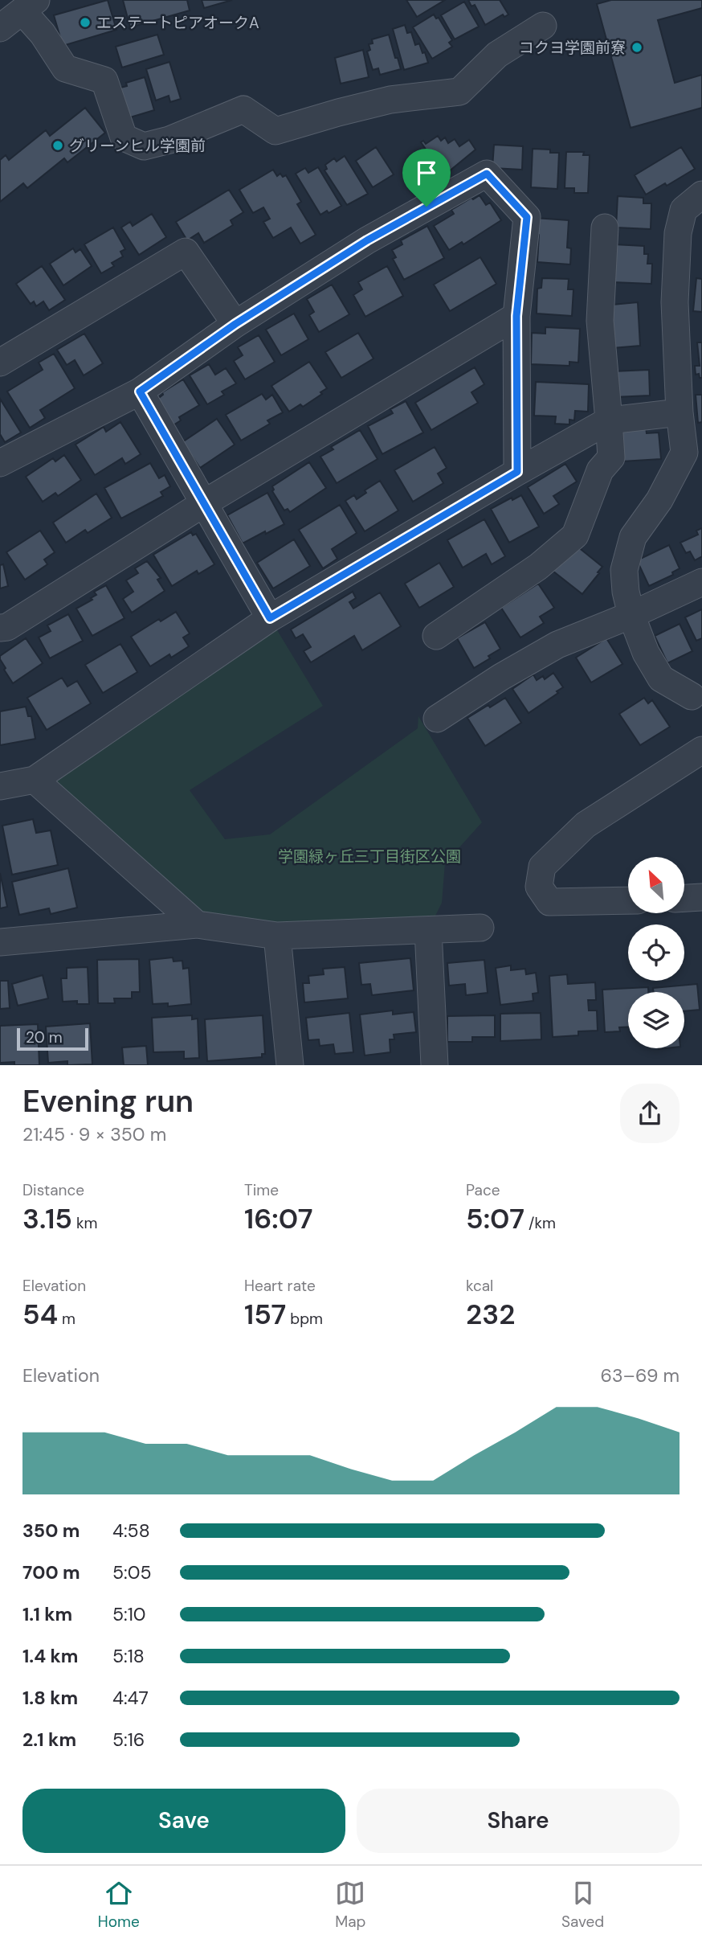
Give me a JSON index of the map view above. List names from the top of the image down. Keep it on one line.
{"parks":["学園緑ヶ丘三丁目街区公園"],"places":["エステートピアオークA","コクヨ学園前寮","グリーンヒル学園前"],"scale_bar":"20 m","north":"top left","page":{"scale":"20 m","heading":["Evening run","21:45 · 9 × 350 m"],"stats":[["Distance","3.15 km"],["Time","16:07"],["Pace","5:07 /km"],["Elevation","54 m"],["Heart rate","157 bpm"],["kcal","232"]],"chart":["Elevation","63–69 m"],"list":[{"name":"350 m","note":"4:58"},{"name":"700 m","note":"5:05"},{"name":"1.1 km","note":"5:10"},{"name":"1.4 km","note":"5:18"},{"name":"1.8 km","note":"4:47"},{"name":"2.1 km","note":"5:16"}],"buttons":["Save","Share"],"tabs":["Home","Map","Saved"]}}
